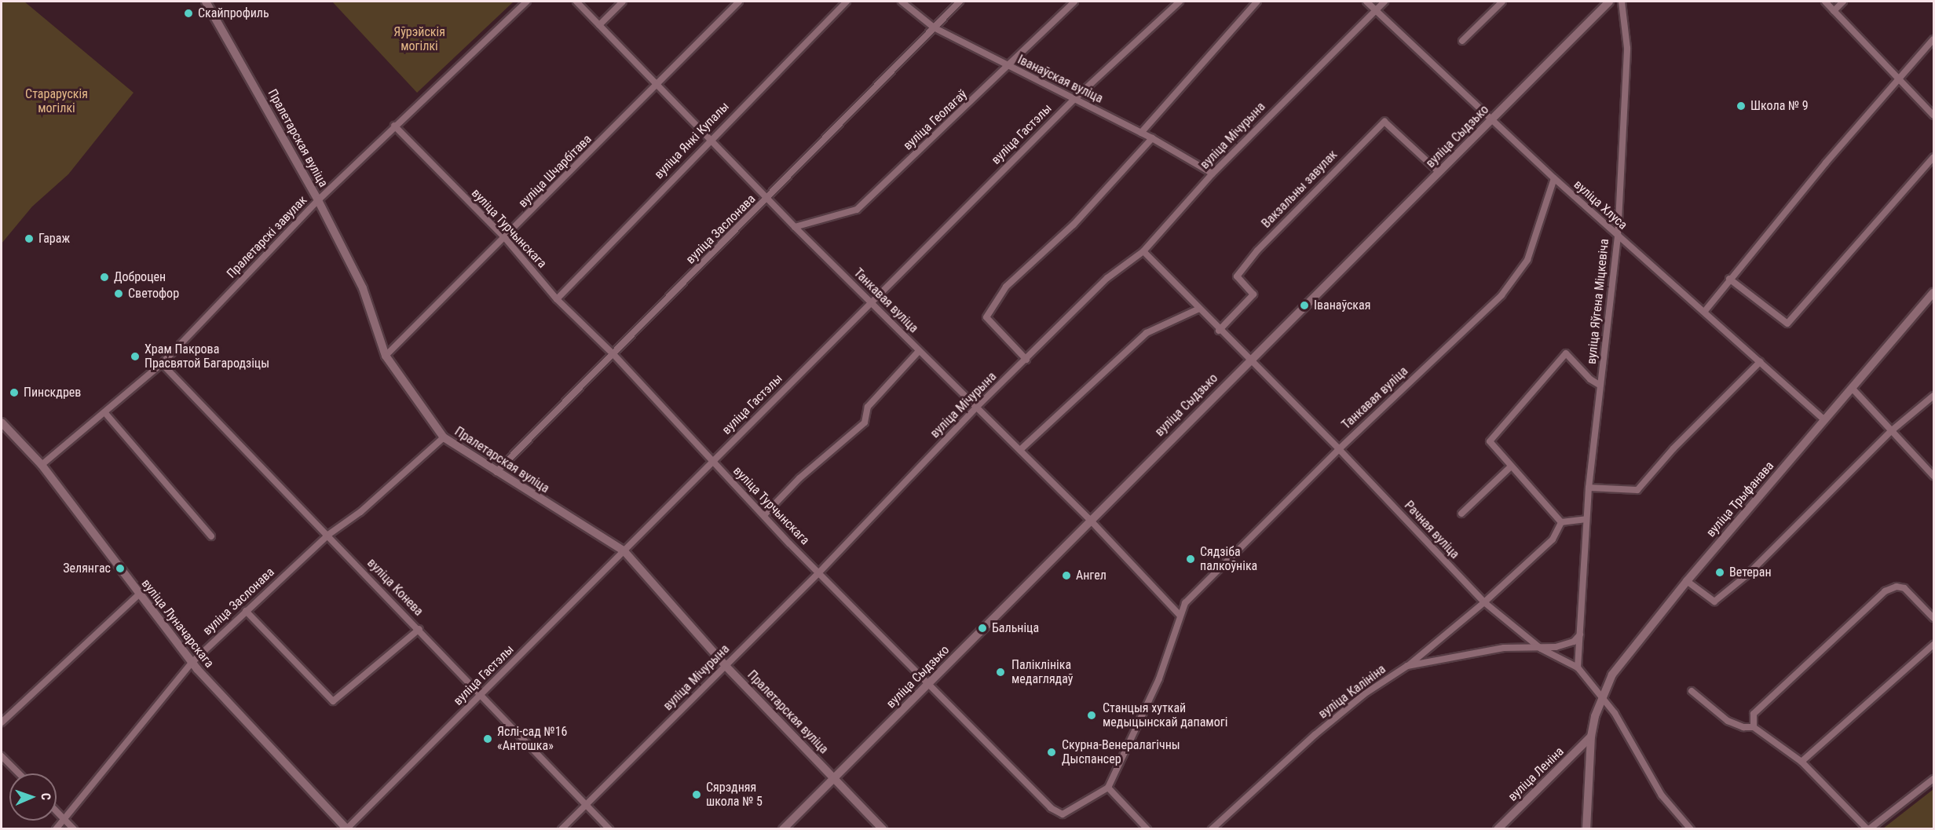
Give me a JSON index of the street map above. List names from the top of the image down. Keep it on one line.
{"streets":{"street":["Іванаўская вуліца","вуліца Геолагаў","вуліца Гастэлы","вуліца Мічурына","вуліца Сыдзько","Пралетарская вуліца","вуліца Янкі Купалы","вуліца Шчарбітава","Вакзальны завулак","вуліца Хлуса","вуліца Турчынскага","вуліца Заслонава","Пралетарскі завулак","Танкавая вуліца","вуліца Яўгена Міцкевіча","вуліца Трыфанава","Рачная вуліца","вуліца Конева","вуліца Луначарскага","вуліца Калініна","вуліца Леніна"]},"crossings":[["Іванаўская вуліца","вуліца Геолагаў"],["Іванаўская вуліца","вуліца Гастэлы"],["Іванаўская вуліца","вуліца Мічурына"],["Іванаўская вуліца","вуліца Заслонава"],["вуліца Геолагаў","Танкавая вуліца"],["вуліца Гастэлы","Пралетарская вуліца"],["вуліца Гастэлы","вуліца Турчынскага"],["вуліца Гастэлы","Танкавая вуліца"],["вуліца Гастэлы","вуліца Конева"],["вуліца Гастэлы","вуліца Луначарскага"],["вуліца Мічурына","Пралетарская вуліца"],["вуліца Мічурына","вуліца Хлуса"],["вуліца Мічурына","вуліца Турчынскага"],["вуліца Мічурына","Танкавая вуліца"],["вуліца Мічурына","Рачная вуліца"],["вуліца Мічурына","вуліца Конева"],["вуліца Сыдзько","Пралетарская вуліца"],["вуліца Сыдзько","Вакзальны завулак"],["вуліца Сыдзько","вуліца Хлуса"],["вуліца Сыдзько","вуліца Турчынскага"],["вуліца Сыдзько","Танкавая вуліца"],["вуліца Сыдзько","Рачная вуліца"],["Пралетарская вуліца","вуліца Шчарбітава"],["Пралетарская вуліца","вуліца Заслонава"],["Пралетарская вуліца","Пралетарскі завулак"],["вуліца Янкі Купалы","вуліца Турчынскага"],["вуліца Янкі Купалы","Танкавая вуліца"],["вуліца Шчарбітава","вуліца Турчынскага"],["вуліца Шчарбітава","Танкавая вуліца"],["Вакзальны завулак","Рачная вуліца"],["вуліца Хлуса","Танкавая вуліца"],["вуліца Хлуса","вуліца Яўгена Міцкевіча"],["вуліца Хлуса","вуліца Трыфанава"],["вуліца Турчынскага","вуліца Заслонава"],["вуліца Турчынскага","Пралетарскі завулак"],["вуліца Турчынскага","Танкавая вуліца"],["вуліца Заслонава","Танкавая вуліца"],["вуліца Заслонава","вуліца Конева"],["вуліца Заслонава","вуліца Луначарскага"],["Пралетарскі завулак","вуліца Конева"],["Пралетарскі завулак","вуліца Луначарскага"],["Танкавая вуліца","Рачная вуліца"],["вуліца Яўгена Міцкевіча","Рачная вуліца"],["вуліца Трыфанава","Рачная вуліца"],["вуліца Трыфанава","вуліца Леніна"],["Рачная вуліца","вуліца Калініна"]],"parks":["Яўрэйскія могілкі","Старарускія могілкі"],"places":["Скайпрофиль","Школа № 9","Гараж","Доброцен","Светофор","Іванаўская","Храм Пакрова Прасвятой Багародзіцы","Пинскдрев","Сядзіба палкоўніка","Зелянгас","Ветеран","Ангел","Бальніца","Паліклініка медаглядаў","Станцыя хуткай медыцынскай дапамогі","Яслі-сад №16 «Антошка»","Скурна-Венералагічны Дыспансер","Сярэдняя школа № 5"],"north":"right"}
